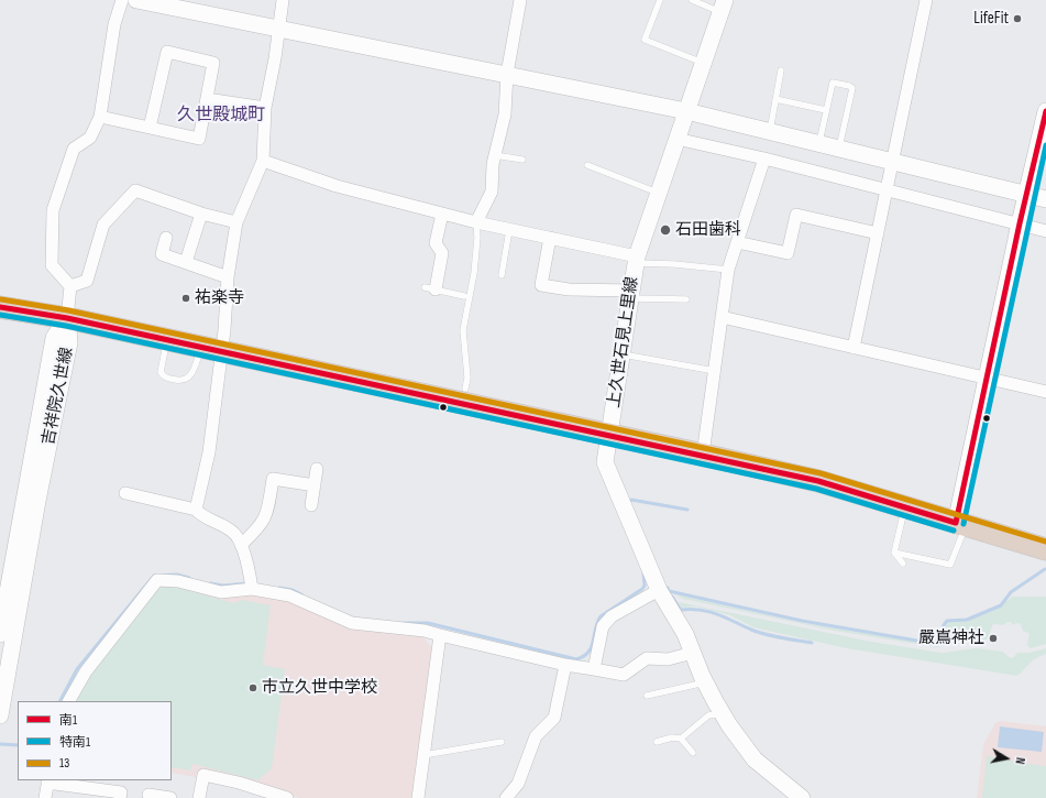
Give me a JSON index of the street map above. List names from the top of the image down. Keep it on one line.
{"streets":{"street":["上久世石見上里線","吉祥院久世線"]},"districts":["久世殿城町"],"places":["LifeFit","石田歯科","祐楽寺","嚴嶌神社","市立久世中学校"],"lines":["transit line 南1","transit line 特南1","transit line 13"],"legend":["南1","特南1","13"],"north":"right"}
